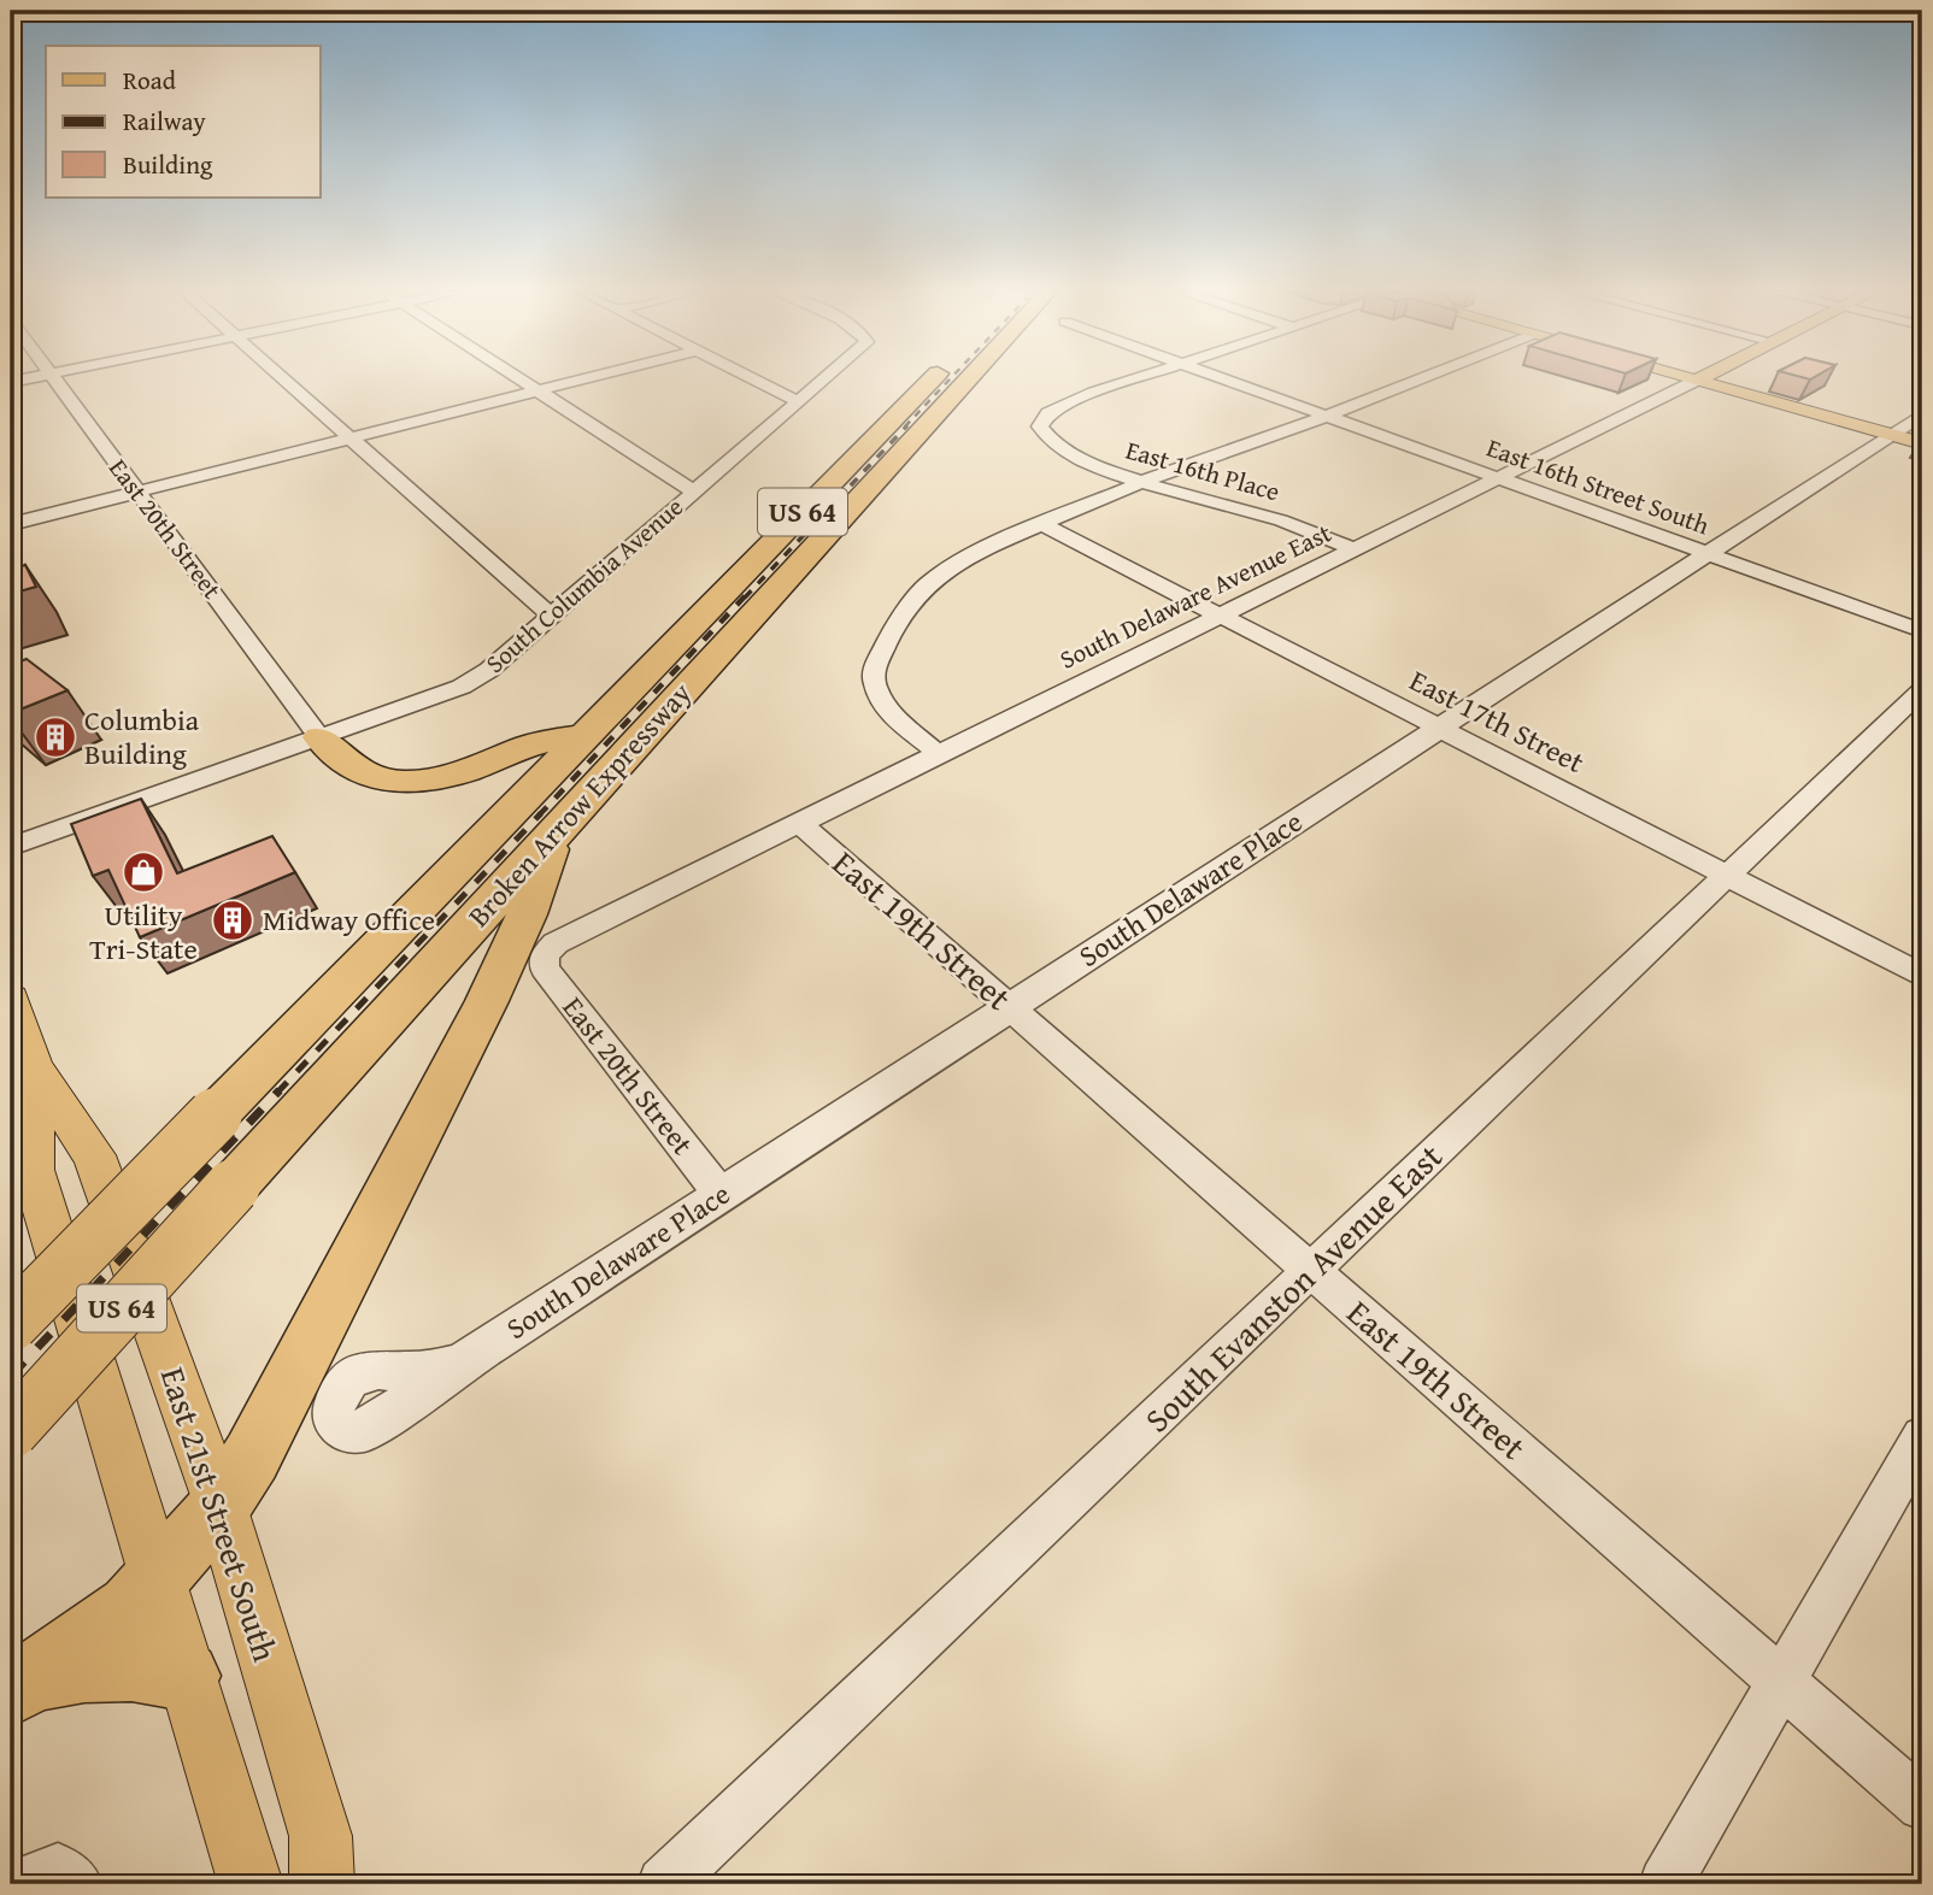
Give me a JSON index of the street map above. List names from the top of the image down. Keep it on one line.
{"streets":{"highway":["US 64","Broken Arrow Expressway"],"main road":["East 21st Street South"],"street":["East 16th Place","East 16th Street South","East 20th Street","South Columbia Avenue","South Delaware Avenue East","East 17th Street","South Delaware Place","East 19th Street","South Evanston Avenue East"]},"crossings":[["East 16th Place","South Delaware Avenue East"],["East 16th Street South","South Delaware Avenue East"],["East 16th Street South","South Delaware Place"],["East 20th Street","South Columbia Avenue"],["East 20th Street","South Delaware Avenue East"],["East 20th Street","South Delaware Place"],["South Delaware Avenue East","East 17th Street"],["South Delaware Avenue East","East 19th Street"],["East 17th Street","South Delaware Place"],["East 17th Street","South Evanston Avenue East"],["South Delaware Place","East 19th Street"],["East 19th Street","South Evanston Avenue East"]],"places":{"building":["Columbia Building","Midway Office"],"shop":["Utility Tri-State"]},"legend":["Road","Railway","Building"]}
